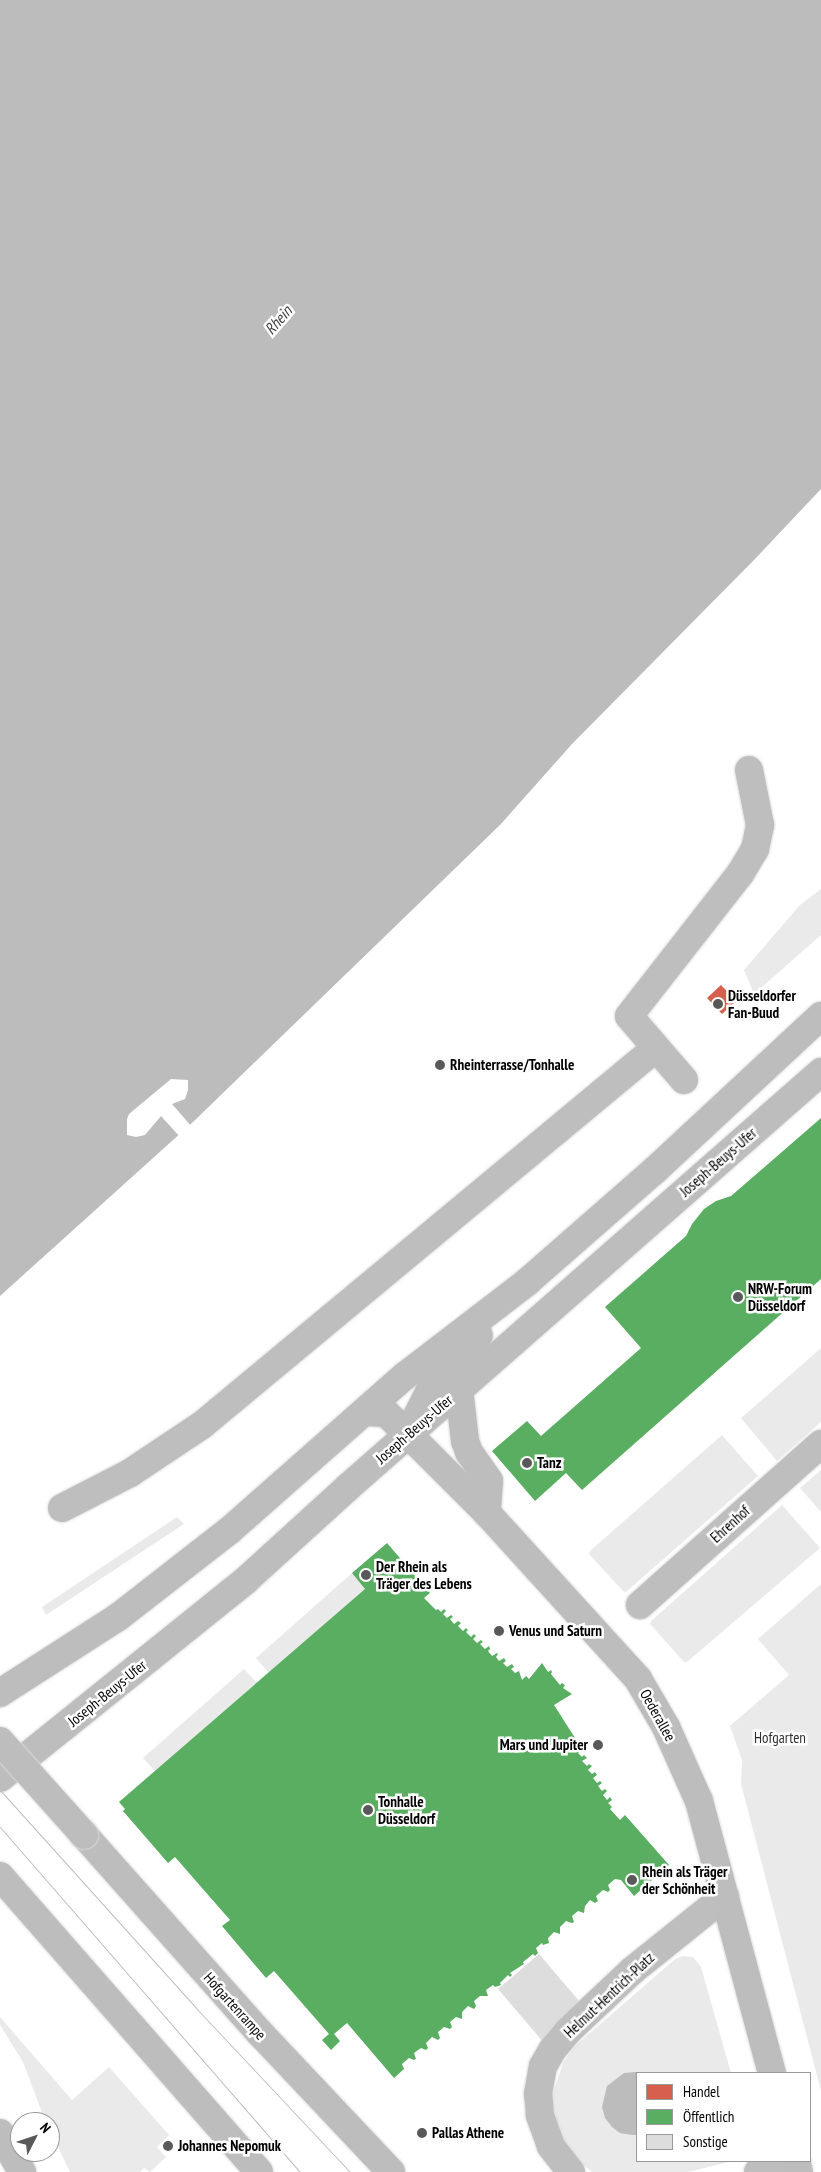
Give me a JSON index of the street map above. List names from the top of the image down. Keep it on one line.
{"streets":{"main road":["Joseph-Beuys-Ufer","Oederallee","Hofgartenrampe"],"street":["Ehrenhof","Helmut-Hentrich-Platz"]},"crossings":[["Joseph-Beuys-Ufer","Oederallee"],["Oederallee","Helmut-Hentrich-Platz"]],"water":["Rhein"],"parks":["Hofgarten"],"places":["Düsseldorfer Fan-Buud","Rheinterrasse/Tonhalle","NRW-Forum Düsseldorf","Tanz","Der Rhein als Träger des Lebens","Venus und Saturn","Mars und Jupiter","Tonhalle Düsseldorf","Rhein als Träger der Schönheit","Pallas Athene","Johannes Nepomuk"],"legend":["Handel","Öffentlich","Sonstige"],"north":"top right"}
